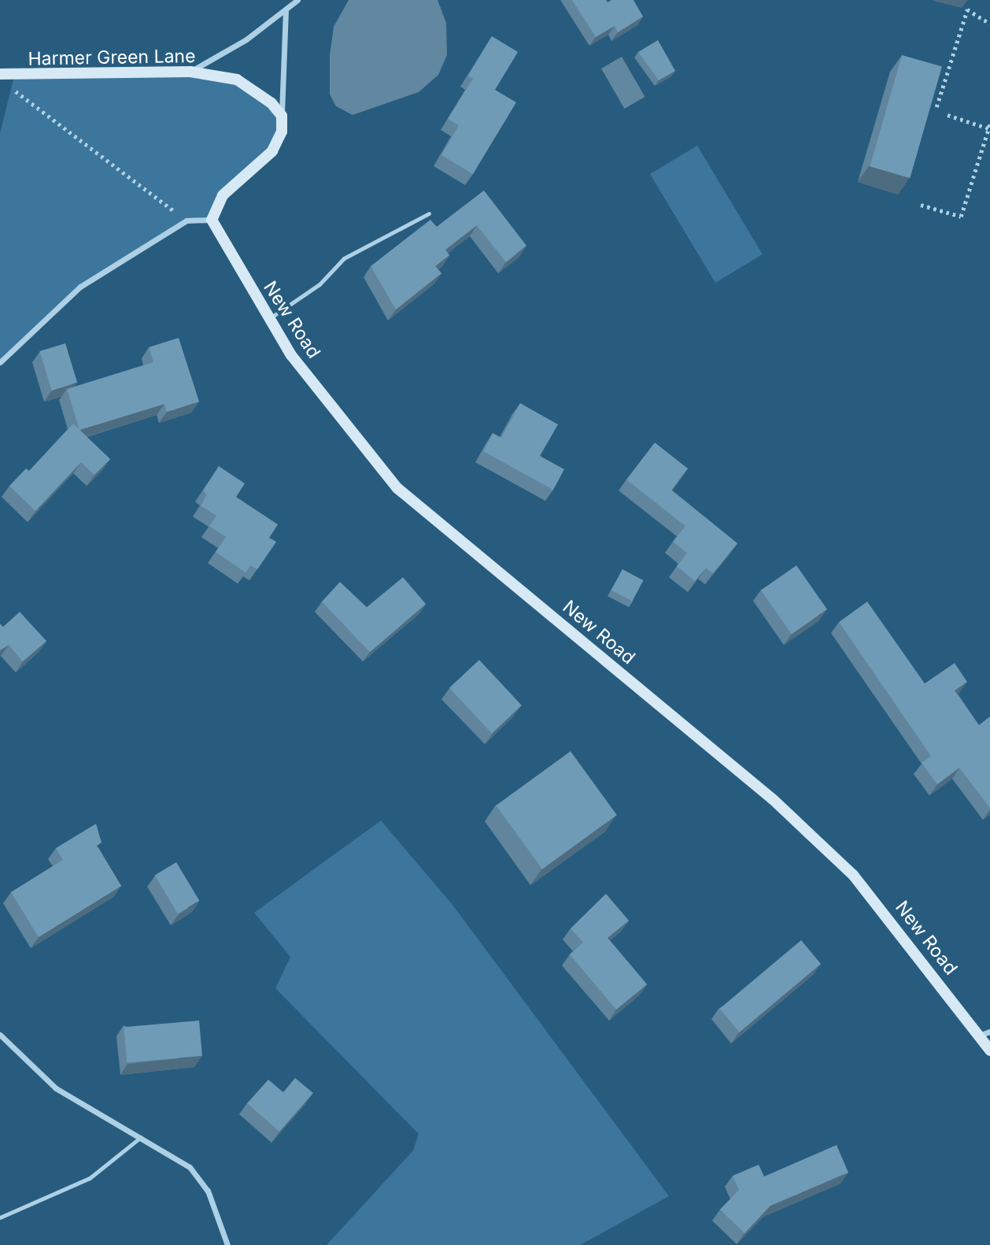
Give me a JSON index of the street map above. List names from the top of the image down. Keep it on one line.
{"streets":{"street":["Harmer Green Lane","New Road"]}}
